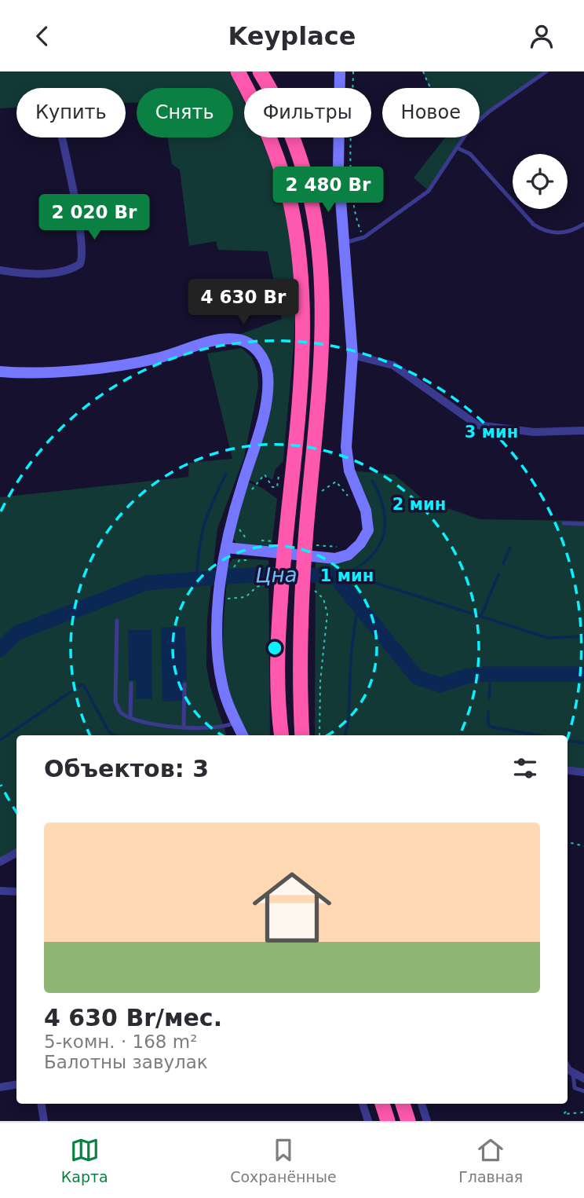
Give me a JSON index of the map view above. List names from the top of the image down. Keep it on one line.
{"water":["Цна"],"page":{"header":"Keyplace","chip":["Купить","Снять","Фильтры","Новое"],"price":["2 480 Br","2 020 Br","4 630 Br"],"heading":"Объектов: 3","list":[{"name":"4 630 Br/мес.","note":"5-комн. · 168 m² · Балотны завулак"}],"tabs":["Карта","Сохранённые","Главная"]},"rings":["3 мин","2 мин","1 мин"]}
